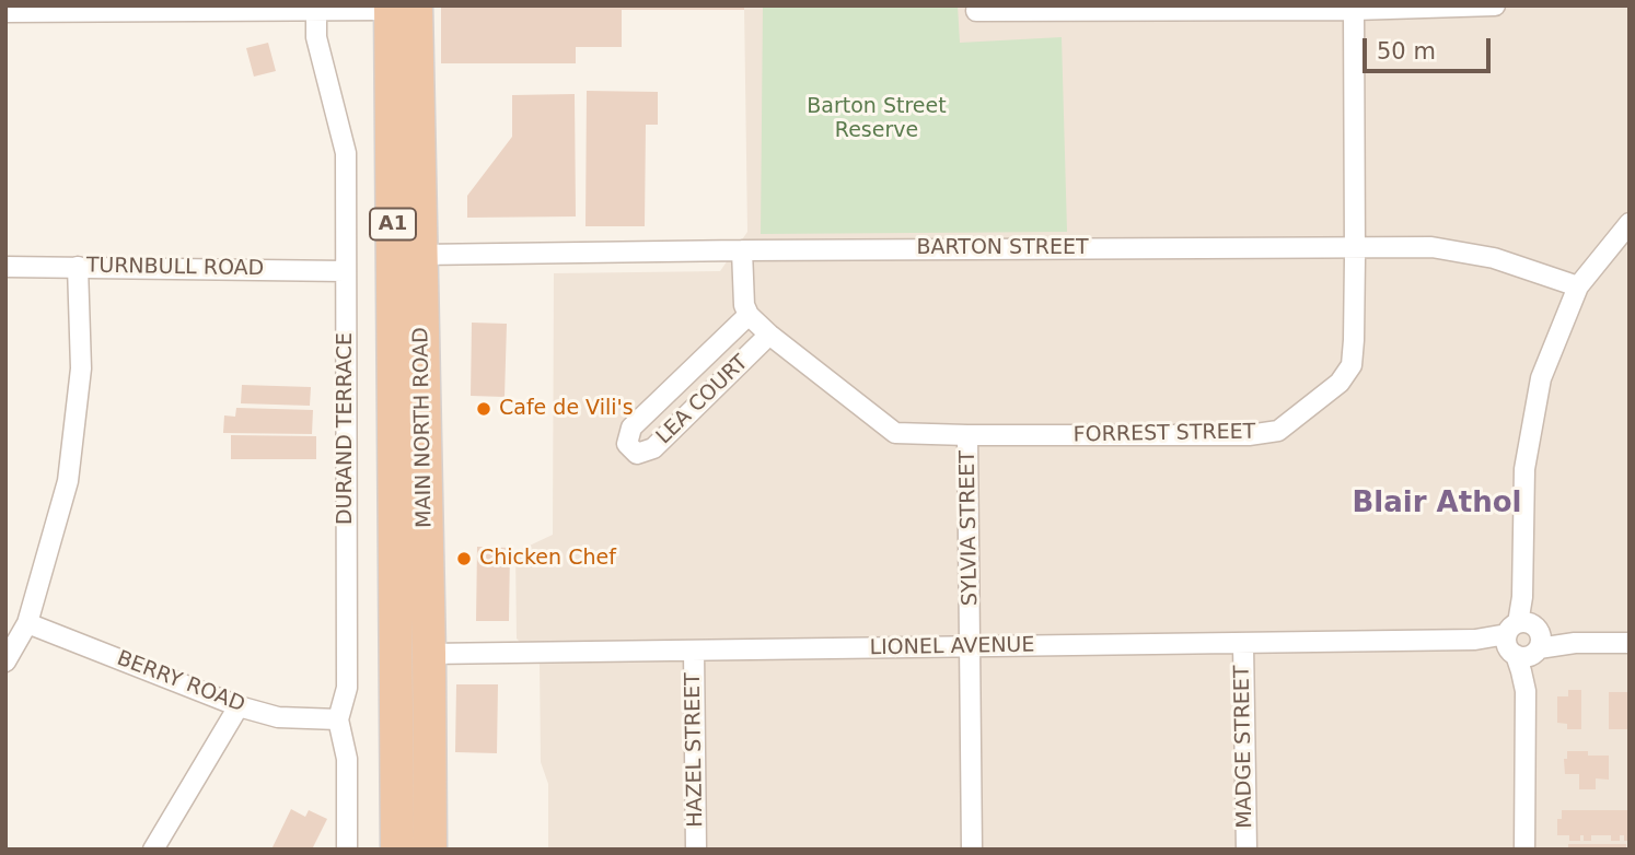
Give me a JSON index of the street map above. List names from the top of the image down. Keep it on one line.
{"streets":{"highway":["A1","MAIN NORTH ROAD"],"street":["BARTON STREET","TURNBULL ROAD","LEA COURT","DURAND TERRACE","FORREST STREET","SYLVIA STREET","LIONEL AVENUE","BERRY ROAD","MADGE STREET","HAZEL STREET"]},"crossings":[["BARTON STREET","MAIN NORTH ROAD"],["BARTON STREET","FORREST STREET"],["TURNBULL ROAD","DURAND TERRACE"],["LEA COURT","FORREST STREET"],["MAIN NORTH ROAD","LIONEL AVENUE"],["DURAND TERRACE","BERRY ROAD"],["FORREST STREET","SYLVIA STREET"],["SYLVIA STREET","LIONEL AVENUE"],["LIONEL AVENUE","MADGE STREET"],["LIONEL AVENUE","HAZEL STREET"]],"districts":["Blair Athol"],"parks":["Barton Street Reserve"],"places":["Cafe de Vili's","Chicken Chef"],"scale_bar":"50 m"}
